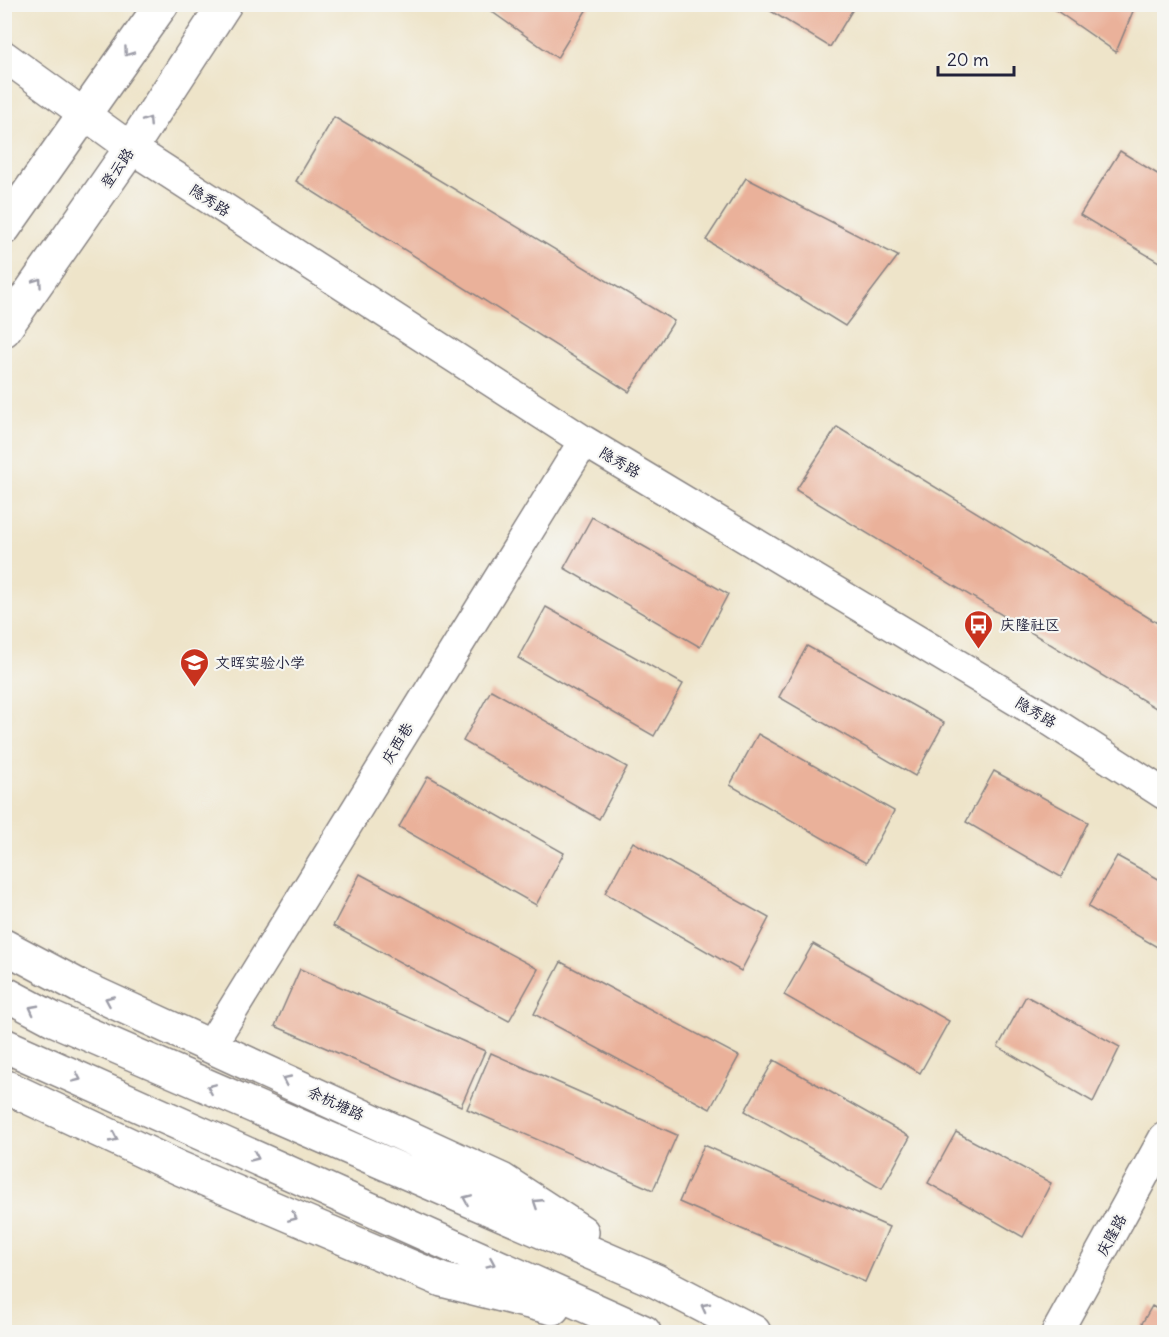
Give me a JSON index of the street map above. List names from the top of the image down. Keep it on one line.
{"streets":{"main road":["登云路","余杭塘路"],"street":["隐秀路","庆西巷","庆隆路"]},"crossings":[["登云路","隐秀路"],["隐秀路","庆西巷"],["庆西巷","余杭塘路"]],"places":{"bus stop":["庆隆社区"],"school or university":["文晖实验小学"]},"scale_bar":"20 m"}
